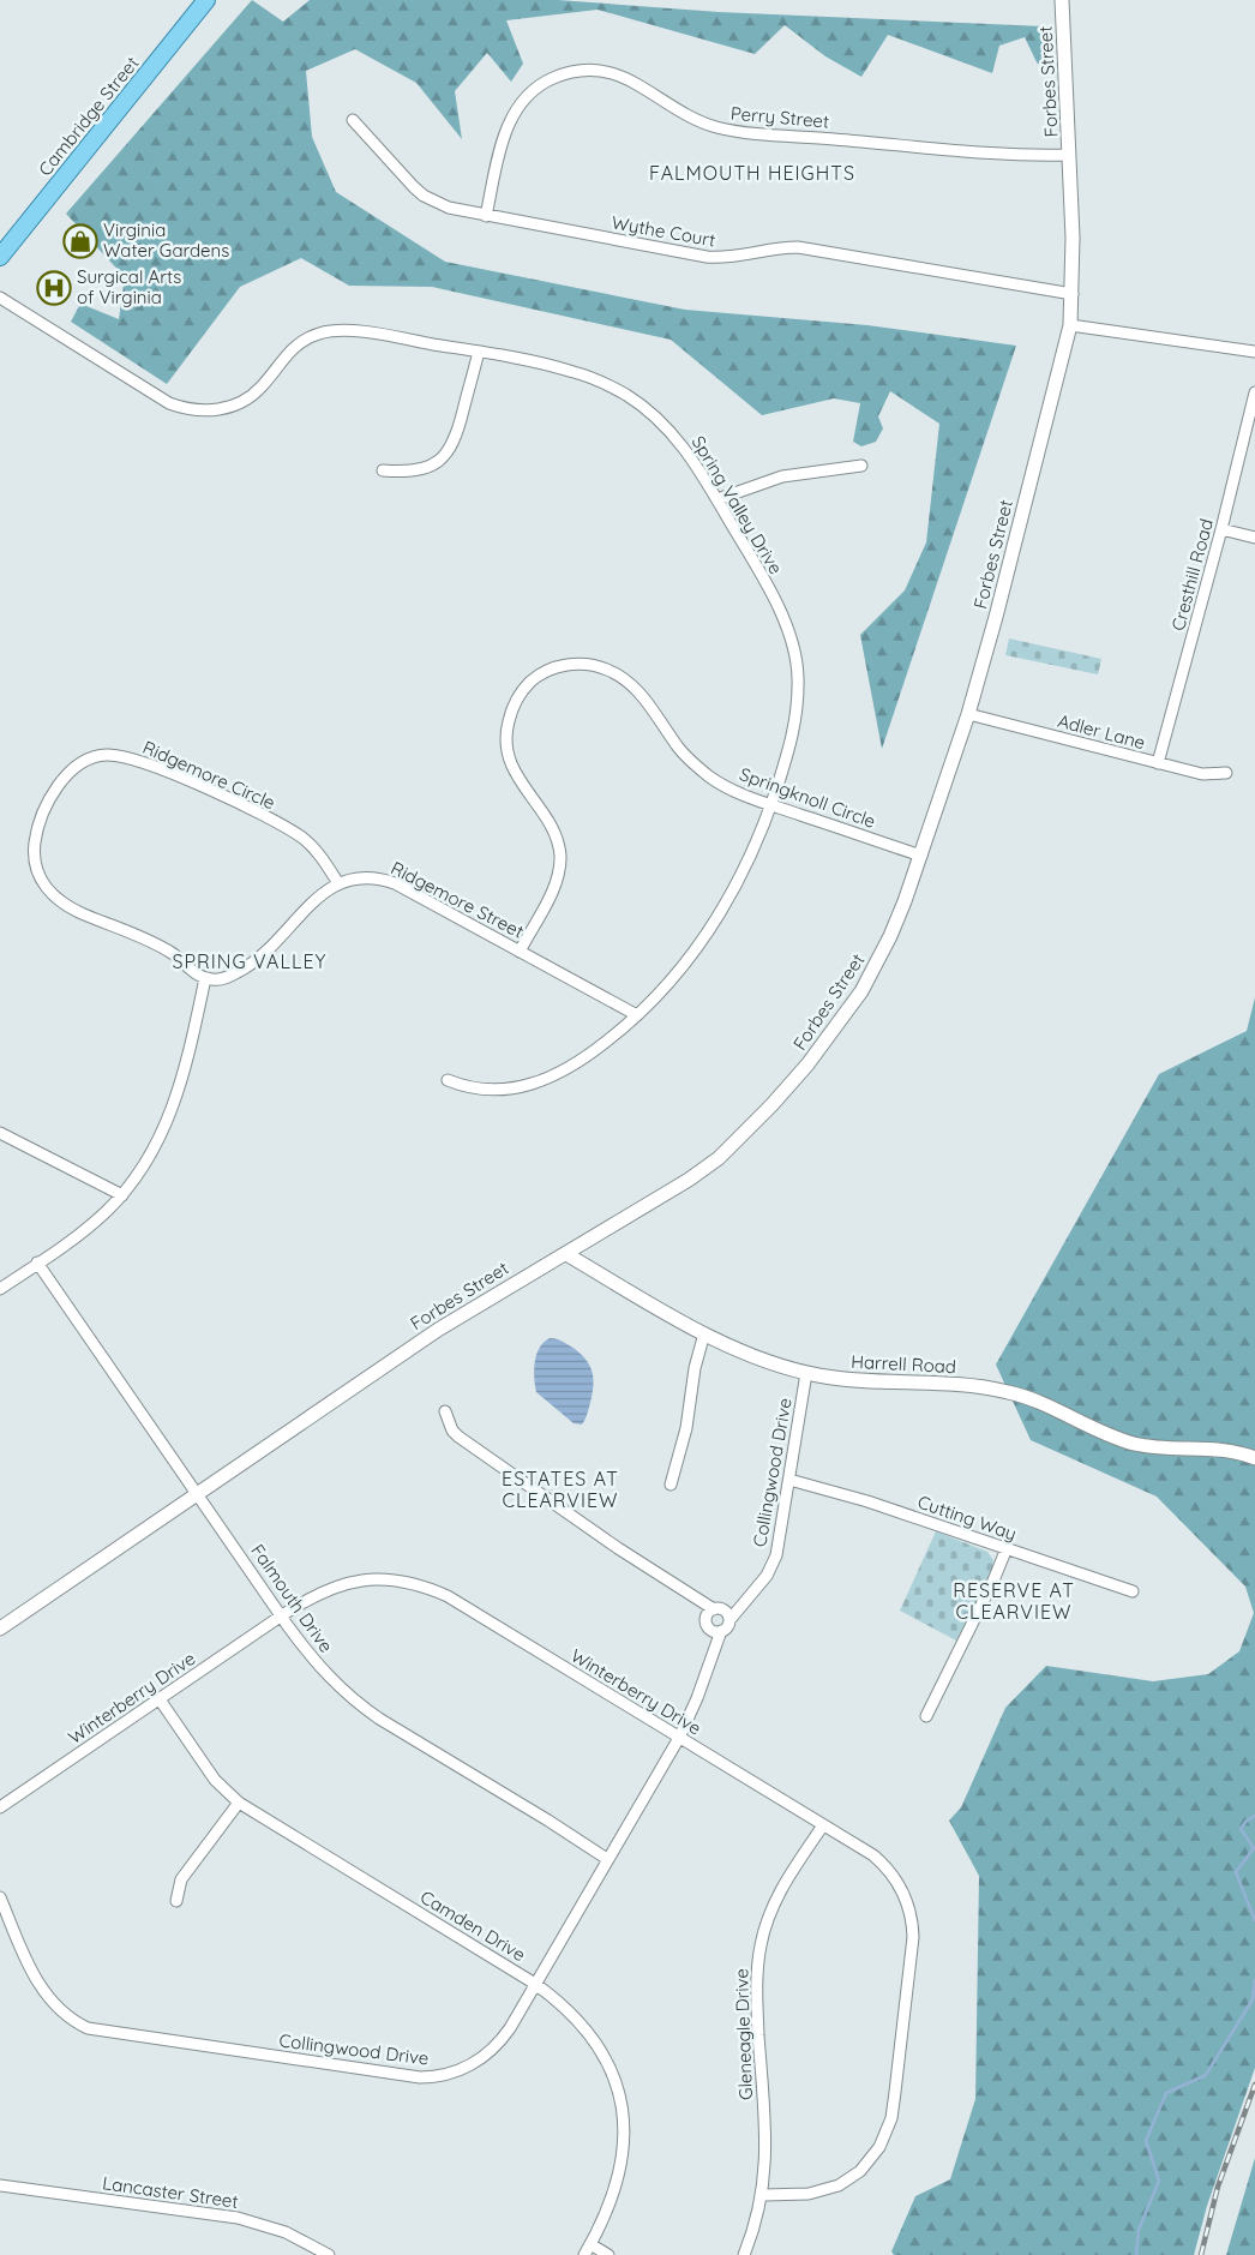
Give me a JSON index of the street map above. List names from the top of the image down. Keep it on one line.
{"streets":{"main road":["Cambridge Street"],"street":["Forbes Street","Perry Street","Wythe Court","Spring Valley Drive","Cresthill Road","Adler Lane","Ridgemore Circle","Springknoll Circle","Ridgemore Street","Harrell Road","Collingwood Drive","Cutting Way","Falmouth Drive","Winterberry Drive","Camden Drive","Gleneagle Drive","Lancaster Street"]},"crossings":[["Forbes Street","Perry Street"],["Forbes Street","Wythe Court"],["Forbes Street","Adler Lane"],["Forbes Street","Springknoll Circle"],["Forbes Street","Harrell Road"],["Forbes Street","Falmouth Drive"],["Perry Street","Wythe Court"],["Spring Valley Drive","Springknoll Circle"],["Spring Valley Drive","Ridgemore Street"],["Cresthill Road","Adler Lane"],["Ridgemore Circle","Ridgemore Street"],["Springknoll Circle","Ridgemore Street"],["Harrell Road","Collingwood Drive"],["Collingwood Drive","Cutting Way"],["Collingwood Drive","Falmouth Drive"],["Collingwood Drive","Winterberry Drive"],["Collingwood Drive","Camden Drive"],["Falmouth Drive","Winterberry Drive"],["Winterberry Drive","Camden Drive"],["Winterberry Drive","Gleneagle Drive"]],"districts":["FALMOUTH HEIGHTS","SPRING VALLEY","ESTATES AT CLEARVIEW","RESERVE AT CLEARVIEW"],"places":{"shop":["Virginia Water Gardens"],"hospital":["Surgical Arts of Virginia"]}}
